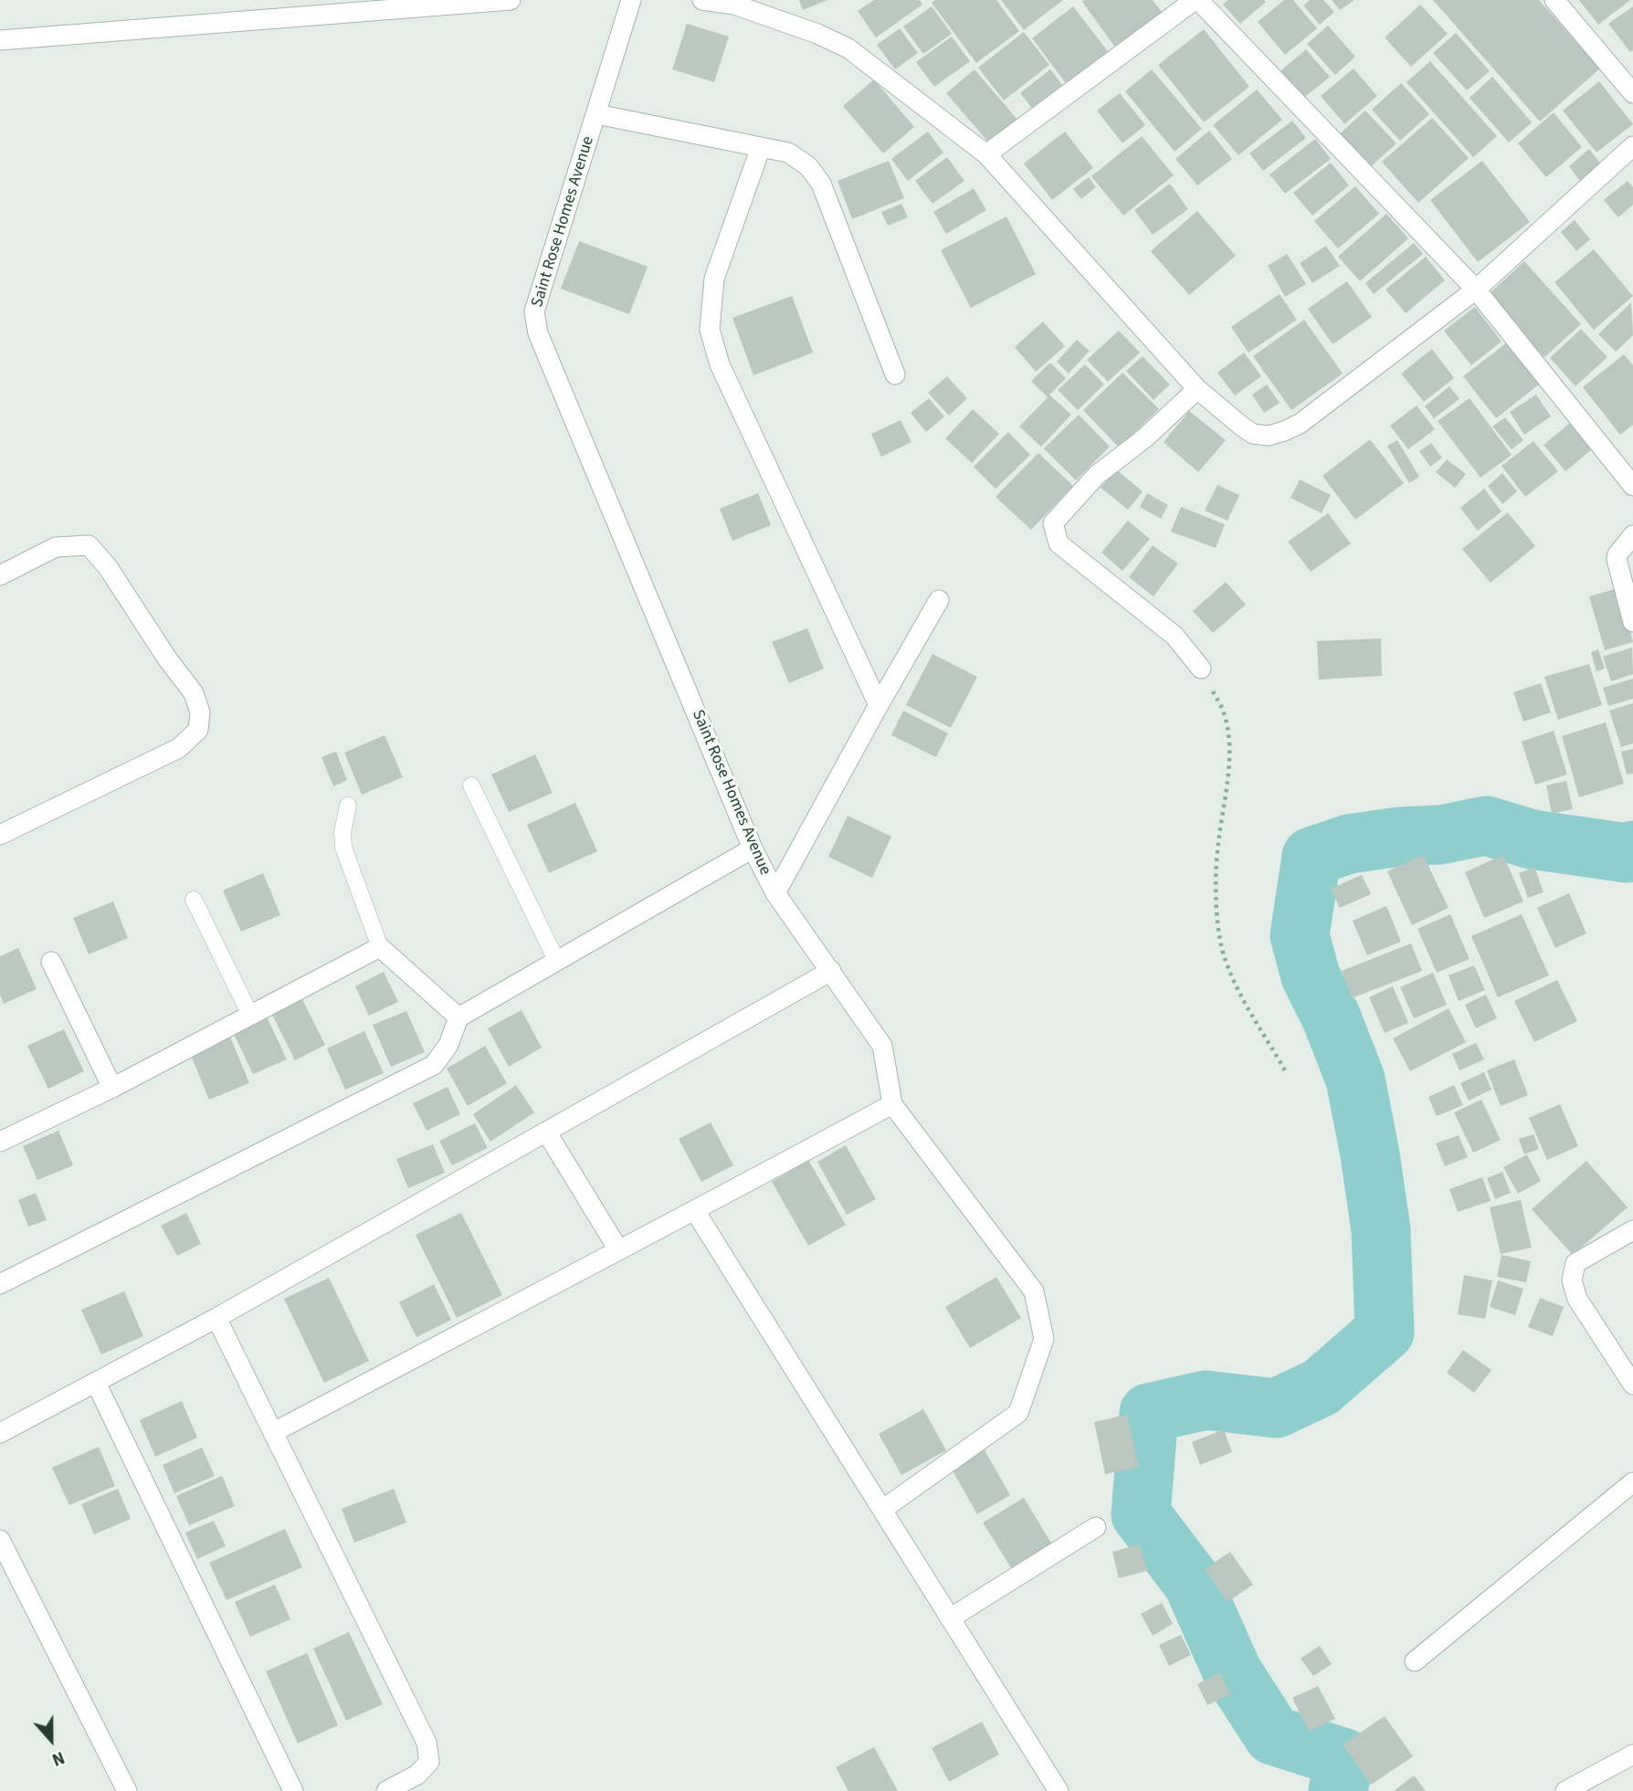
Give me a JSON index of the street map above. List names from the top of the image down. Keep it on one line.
{"streets":{"street":["Saint Rose Homes Avenue"]},"north":"bottom"}
